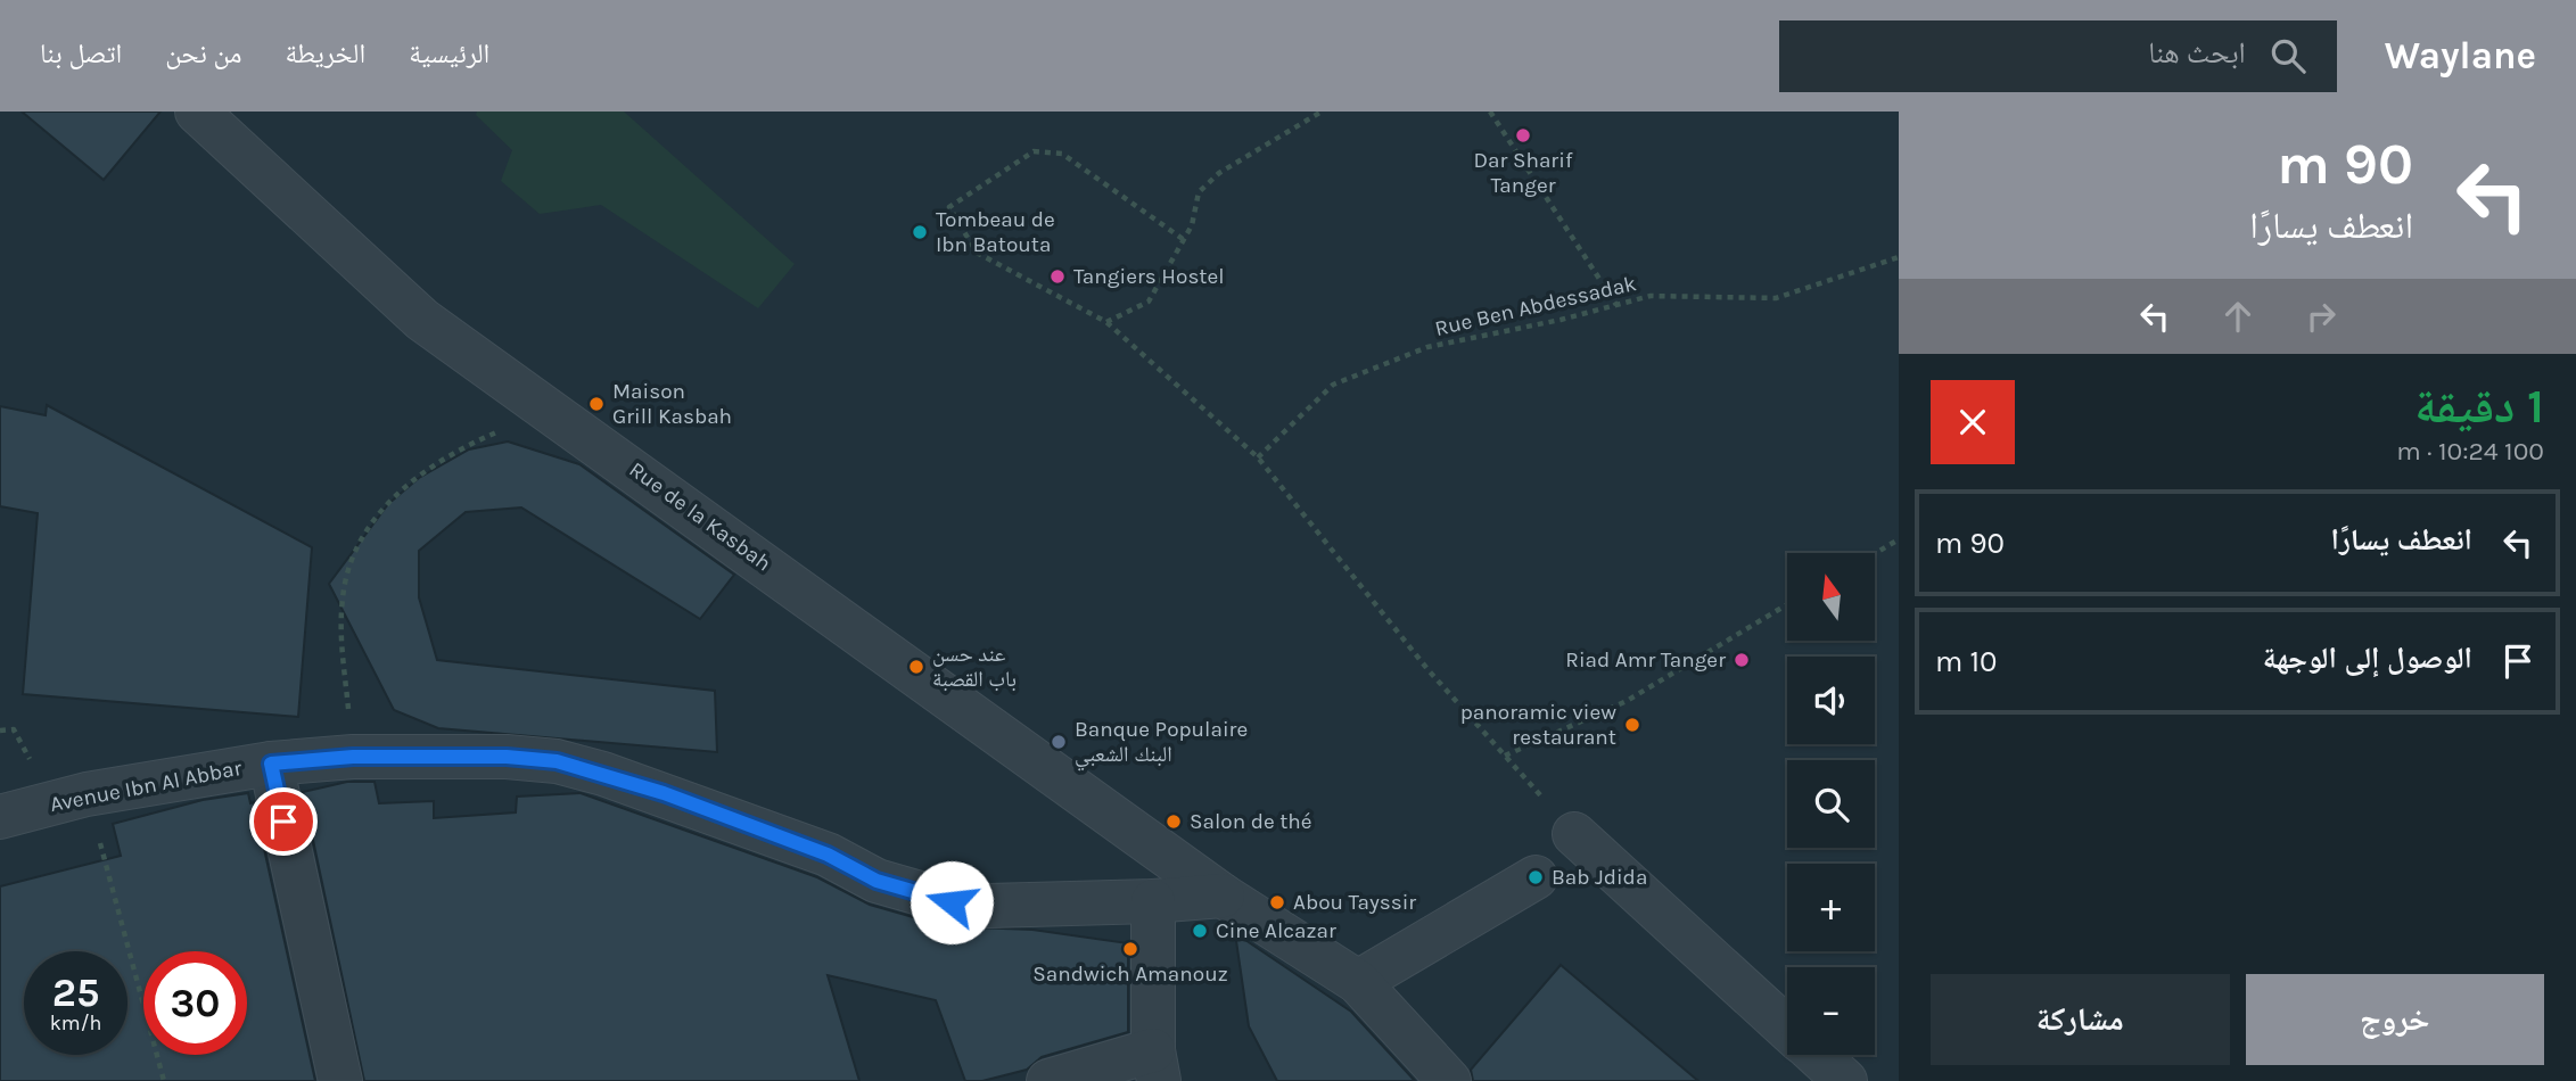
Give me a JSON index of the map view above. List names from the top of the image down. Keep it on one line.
{"streets":{"street":["Rue de la Kasbah","Avenue Ibn Al Abbar"],"path":["Rue Ben Abdessadak"]},"crossings":[["Rue de la Kasbah","Avenue Ibn Al Abbar"]],"places":["Dar Sharif Tanger","Tombeau de Ibn Batouta","Tangiers Hostel","Maison Grill Kasbah","Riad Amr Tanger","عند حسن باب القصبة","panoramic view restaurant","Banque Populaire البنك الشعبي","Salon de thé","Bab Jdida","Abou Tayssir","Cine Alcazar","Sandwich Amanouz"],"north":"top","page":{"header":"Waylane","search":"ابحث هنا","nav":["الرئيسية","الخريطة","من نحن","اتصل بنا"],"turn":["90 m","انعطف يسارًا"],"heading":["1 دقيقة","100 m · 10:24"],"list":[{"name":"انعطف يسارًا","value":"90 m"},{"name":"الوصول إلى الوجهة","value":"10 m"}],"map_buttons":["+","−"],"speed":"25 km/h","limit":"30","buttons":["خروج","مشاركة"]}}
